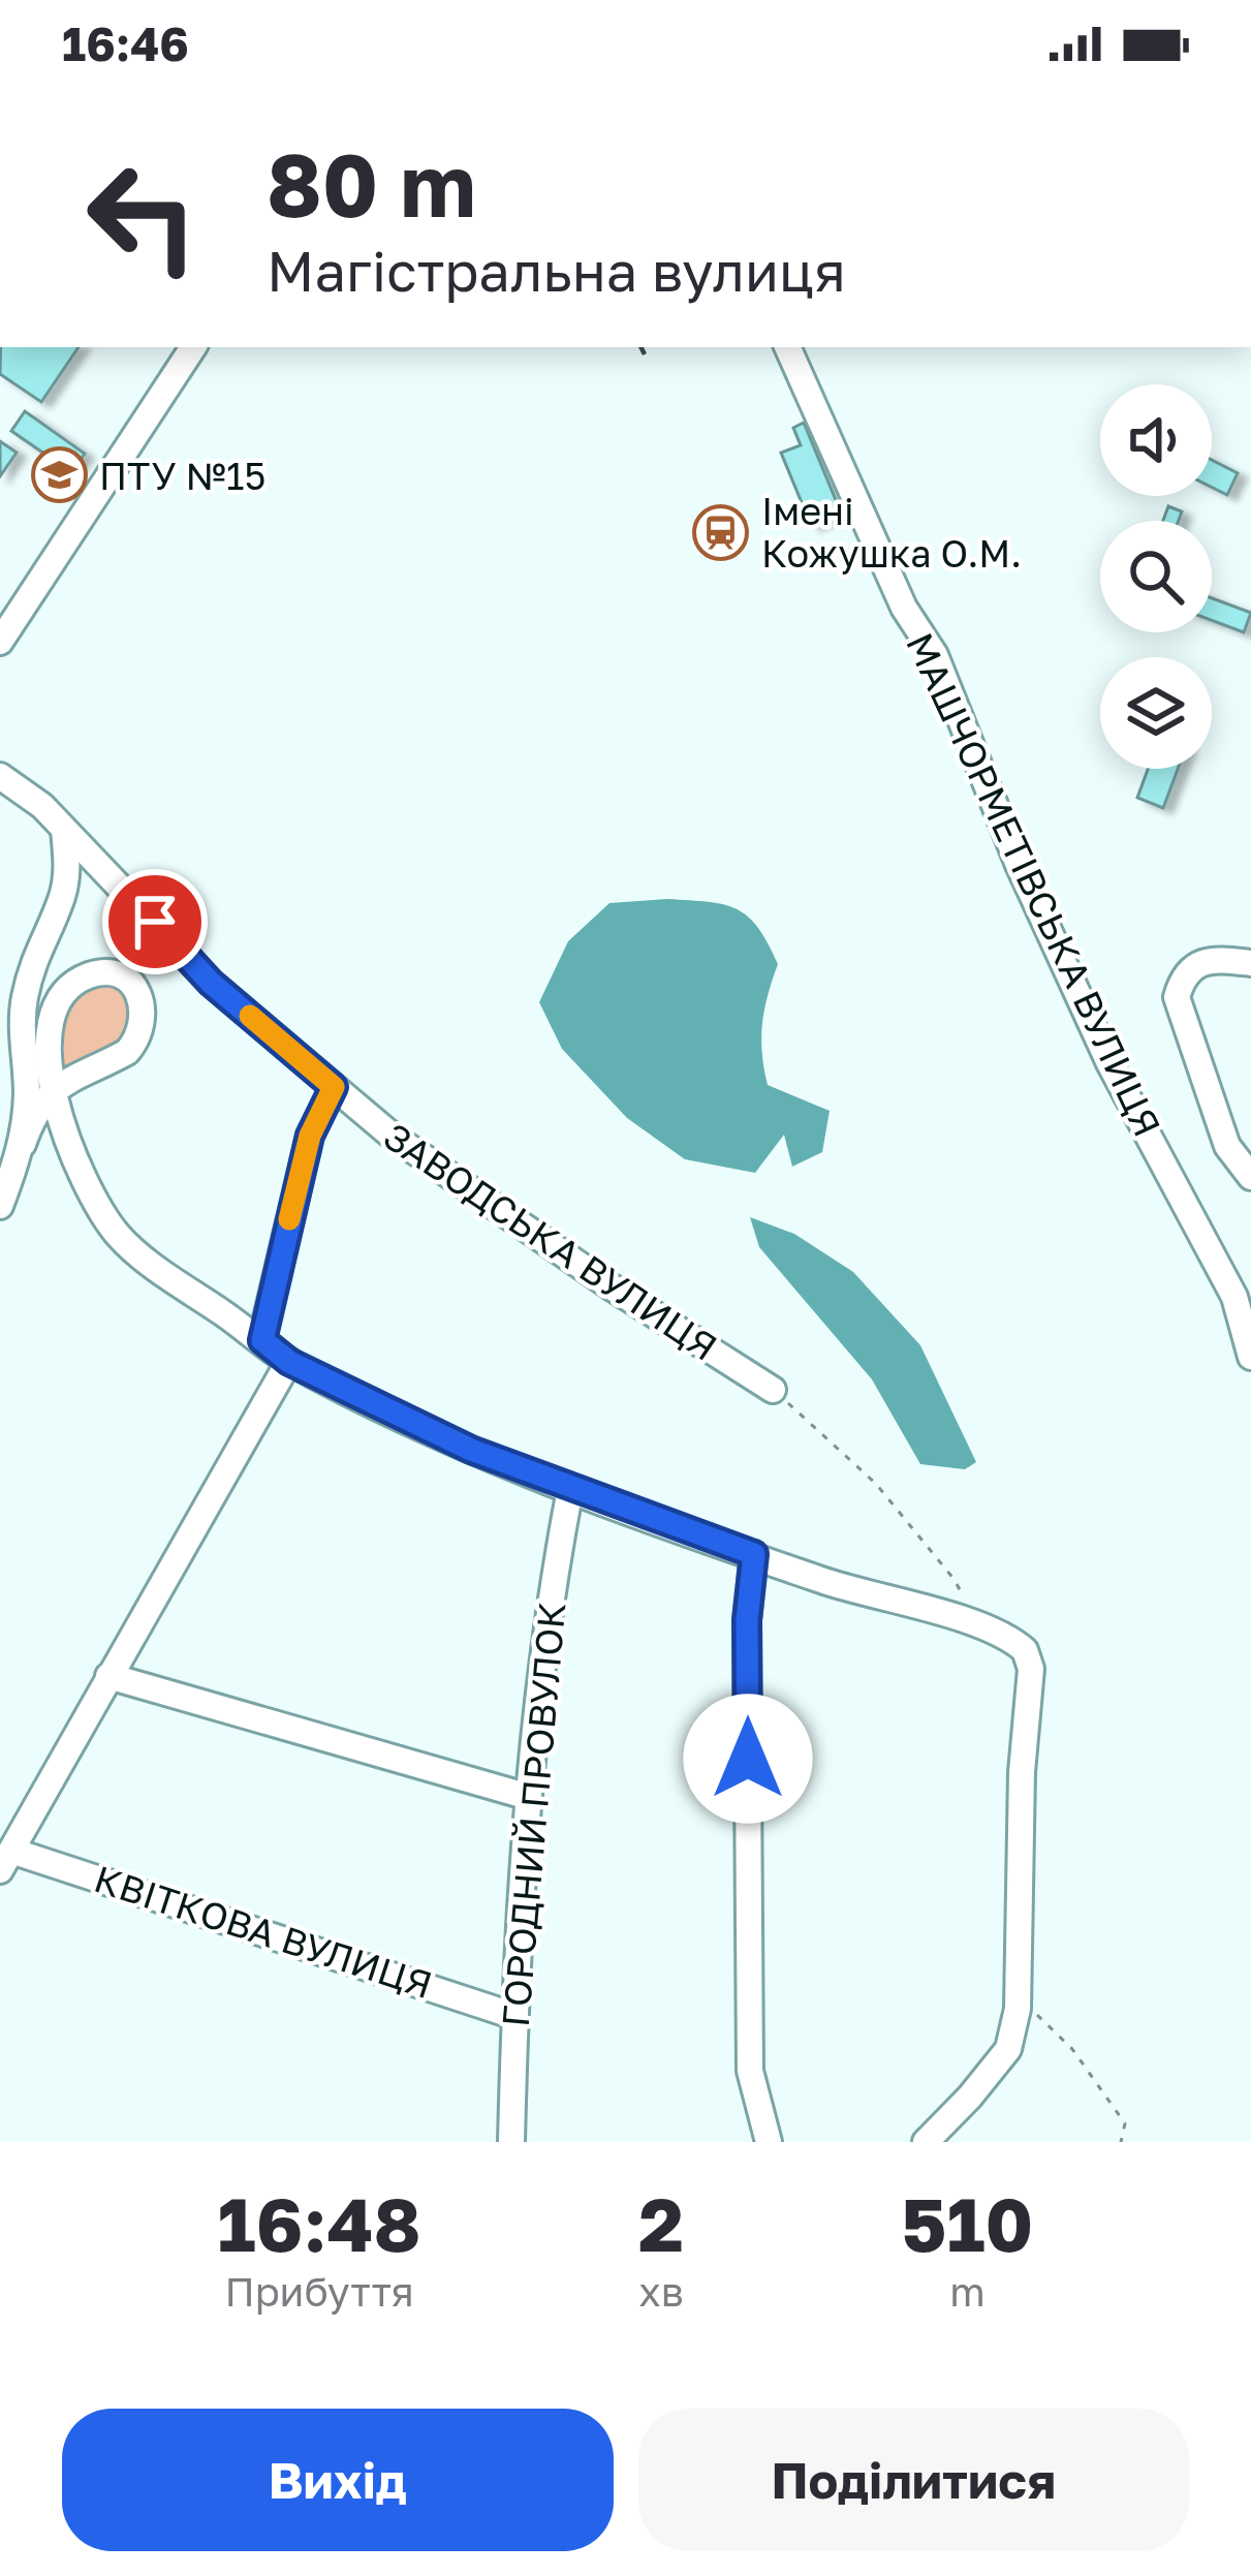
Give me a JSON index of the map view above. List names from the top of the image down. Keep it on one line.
{"streets":{"street":["МАШЧОРМЕТІВСЬКА ВУЛИЦЯ","ЗАВОДСЬКА ВУЛИЦЯ","ГОРОДНИЙ ПРОВУЛОК","КВІТКОВА ВУЛИЦЯ"]},"crossings":[["ГОРОДНИЙ ПРОВУЛОК","КВІТКОВА ВУЛИЦЯ"]],"places":{"school or university":["ПТУ №15"],"station":["Імені Кожушка О.М."]},"page":{"status":"16:46","turn":["80 m","Магістральна вулиця"],"eta":["16:48","Прибуття","2","хв","510","m"],"buttons":["Вихід","Поділитися"]}}
